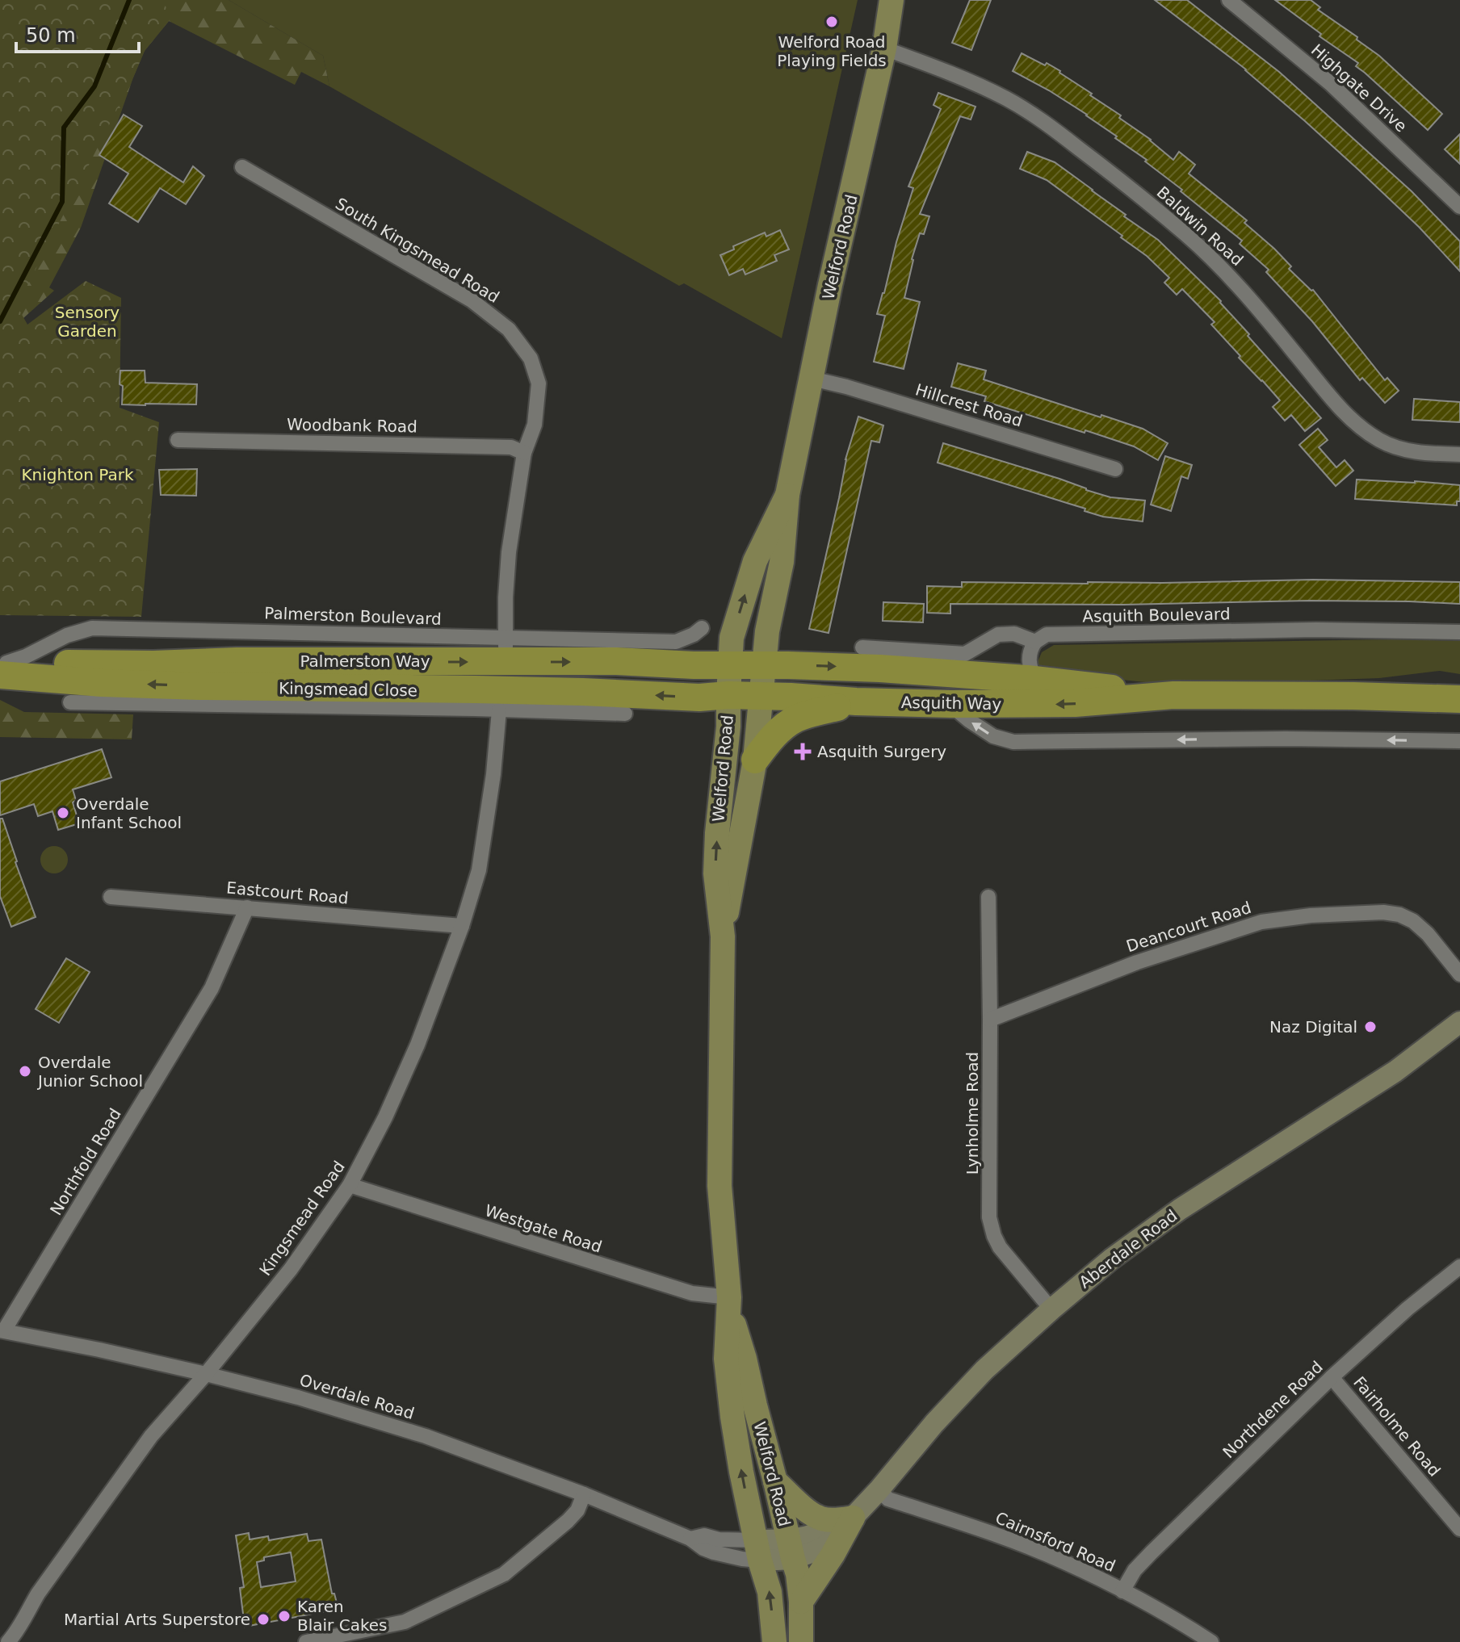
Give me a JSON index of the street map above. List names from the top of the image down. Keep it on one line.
{"streets":{"highway":["Palmerston Way","Asquith Way"],"main road":["Welford Road"],"street":["Highgate Drive","Baldwin Road","South Kingsmead Road","Hillcrest Road","Woodbank Road","Asquith Boulevard","Kingsmead Close","Eastcourt Road","Deancourt Road","Lynholme Road","Northfold Road","Kingsmead Road","Westgate Road","Aberdale Road","Overdale Road","Northdene Road","Fairholme Road","Cairnsford Road"]},"crossings":[["Baldwin Road","Welford Road"],["Welford Road","Hillcrest Road"],["Welford Road","Palmerston Way"],["Welford Road","Asquith Way"],["Welford Road","Westgate Road"],["Welford Road","Aberdale Road"],["Welford Road","Overdale Road"],["South Kingsmead Road","Woodbank Road"],["South Kingsmead Road","Palmerston Way"],["Palmerston Way","Asquith Way"],["Kingsmead Close","Kingsmead Road"],["Eastcourt Road","Northfold Road"],["Eastcourt Road","Kingsmead Road"],["Deancourt Road","Lynholme Road"],["Lynholme Road","Aberdale Road"],["Northfold Road","Overdale Road"],["Kingsmead Road","Westgate Road"],["Kingsmead Road","Overdale Road"],["Aberdale Road","Overdale Road"],["Aberdale Road","Cairnsford Road"],["Northdene Road","Fairholme Road"],["Northdene Road","Cairnsford Road"]],"parks":["Sensory Garden","Knighton Park"],"places":{"other":["Welford Road Playing Fields","Overdale Infant School","Naz Digital","Overdale Junior School","Karen Blair Cakes","Martial Arts Superstore"],"health":["Asquith Surgery"]},"scale_bar":"50 m"}
